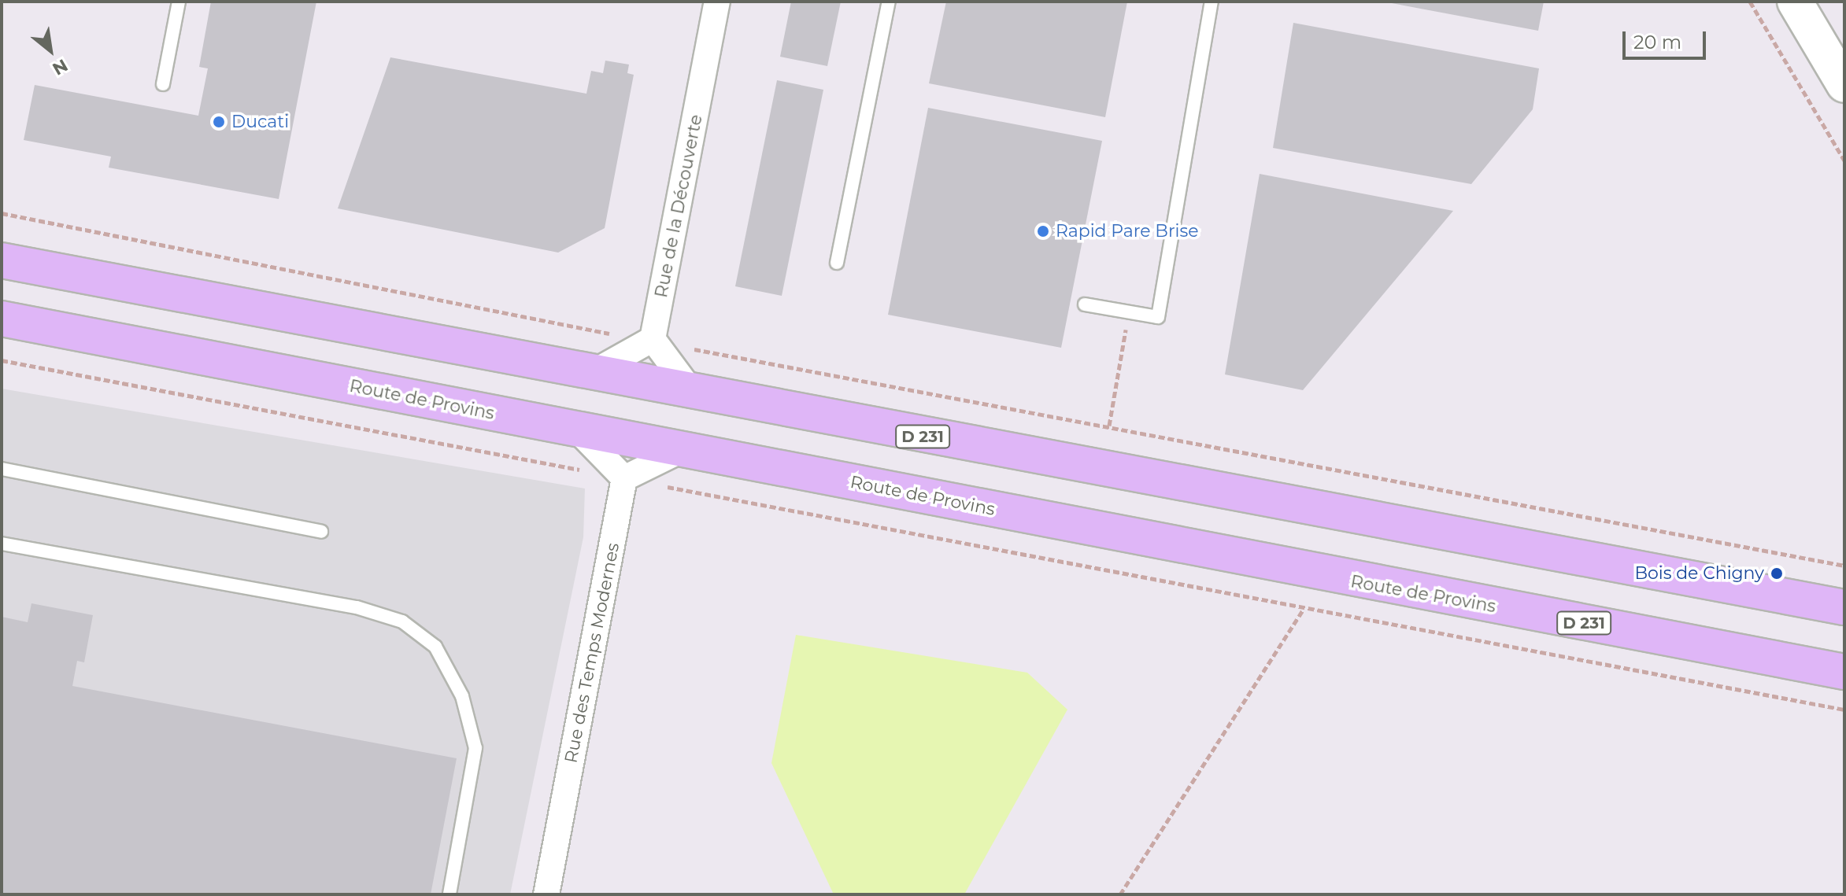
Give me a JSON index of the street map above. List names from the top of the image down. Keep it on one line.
{"streets":{"main road":["Route de Provins","D 231"],"street":["Rue de la Découverte","Rue des Temps Modernes"]},"places":["Ducati","Rapid Pare Brise","Bois de Chigny"],"scale_bar":"20 m","north":"bottom right"}
